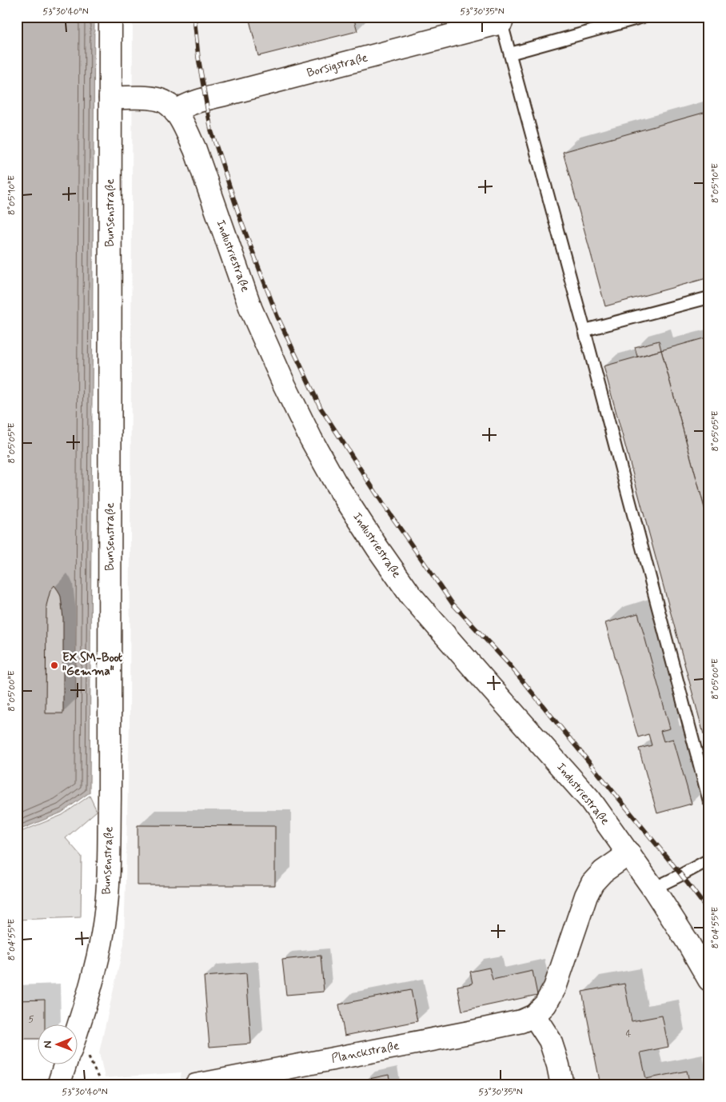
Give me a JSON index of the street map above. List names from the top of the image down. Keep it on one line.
{"streets":{"street":["Borsigstraße","Bunsenstraße","Industriestraße","Planckstraße"]},"crossings":[["Borsigstraße","Industriestraße"],["Bunsenstraße","Industriestraße"],["Industriestraße","Planckstraße"]],"places":["EX SM-Boot \"Gemma\""],"house_numbers":["5","4"],"north":"left","coordinates":["53°30'40\"N","53°30'35\"N","8°05'10\"E","8°05'05\"E","8°05'00\"E","8°04'55\"E"]}
